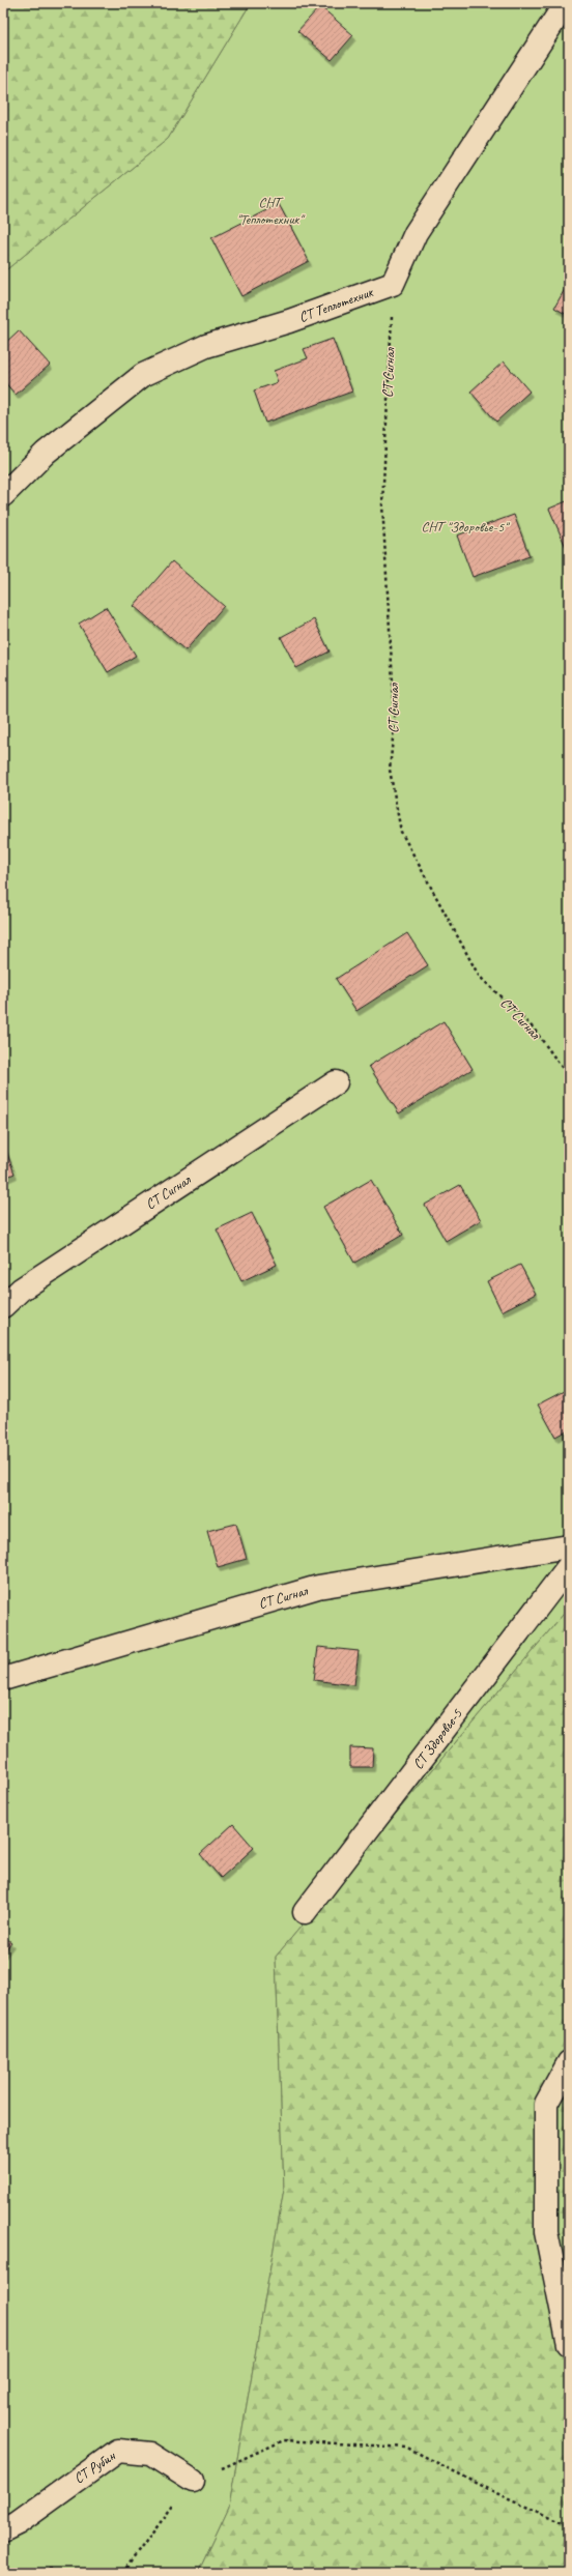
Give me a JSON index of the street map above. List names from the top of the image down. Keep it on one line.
{"streets":{"lane":["СТ Теплотехник","СТ Сигнал","СТ Здоровье-5","СТ Рубин"]},"crossings":[["СТ Теплотехник","СТ Сигнал"]],"parks":["СНТ \"Теплотехник\"","СНТ \"Здоровье-5\""]}
